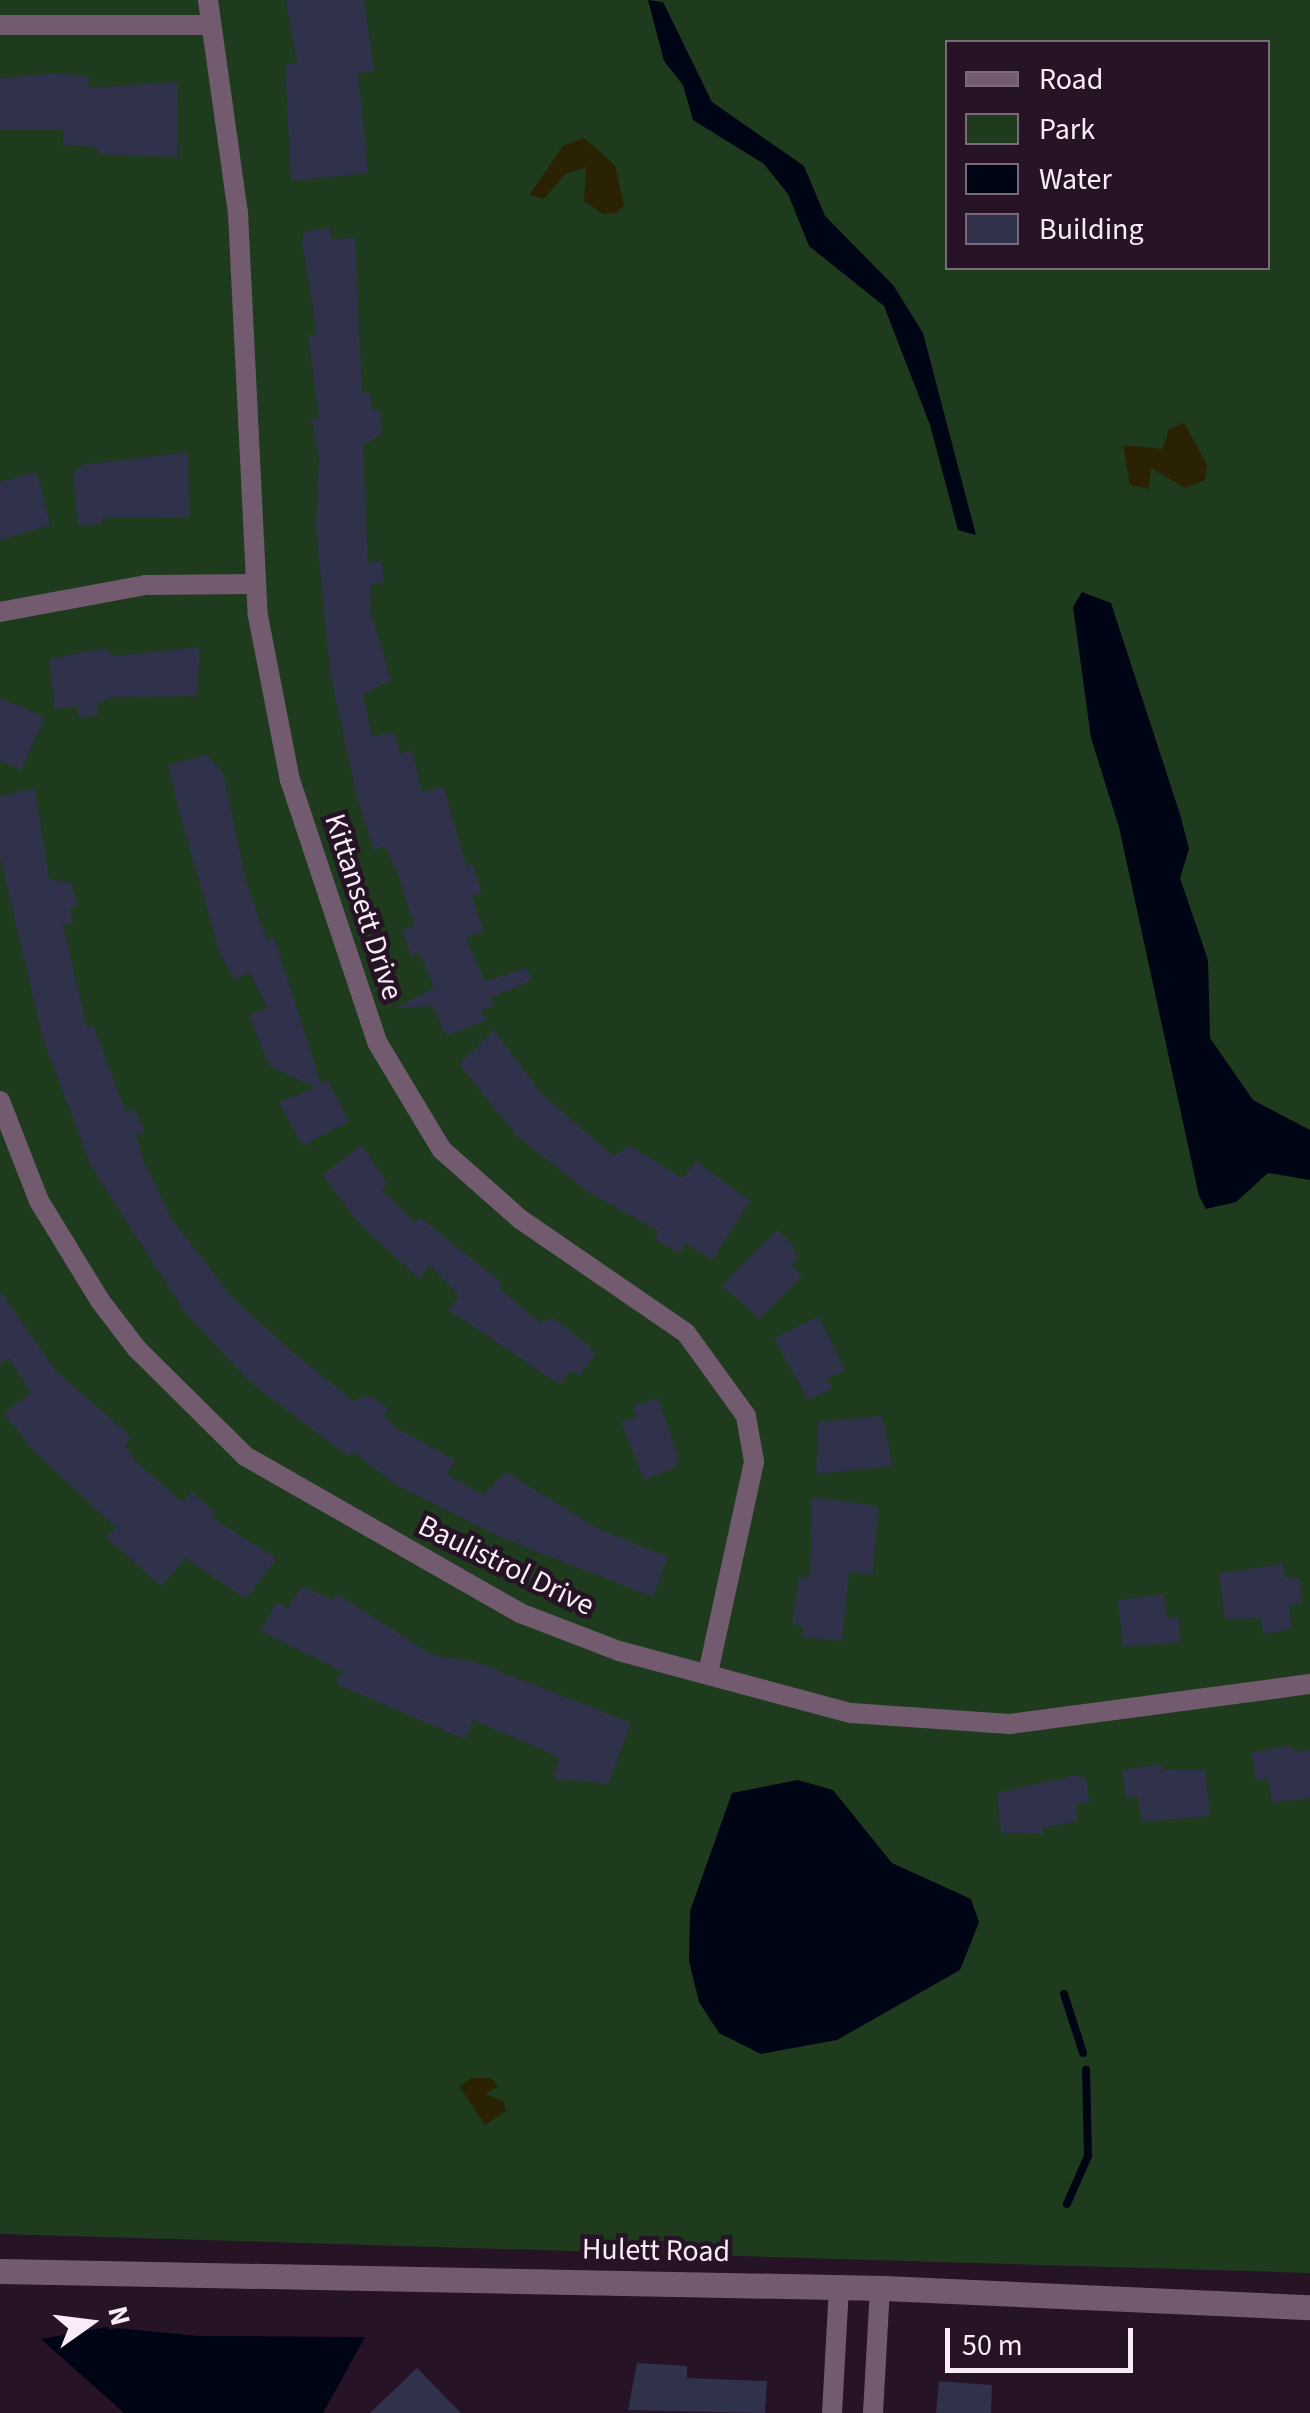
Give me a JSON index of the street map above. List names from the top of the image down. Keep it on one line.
{"streets":{"street":["Kittansett Drive","Baulistrol Drive","Hulett Road"]},"crossings":[["Kittansett Drive","Baulistrol Drive"]],"legend":["Road","Park","Water","Building"],"scale_bar":"50 m","north":"right"}
